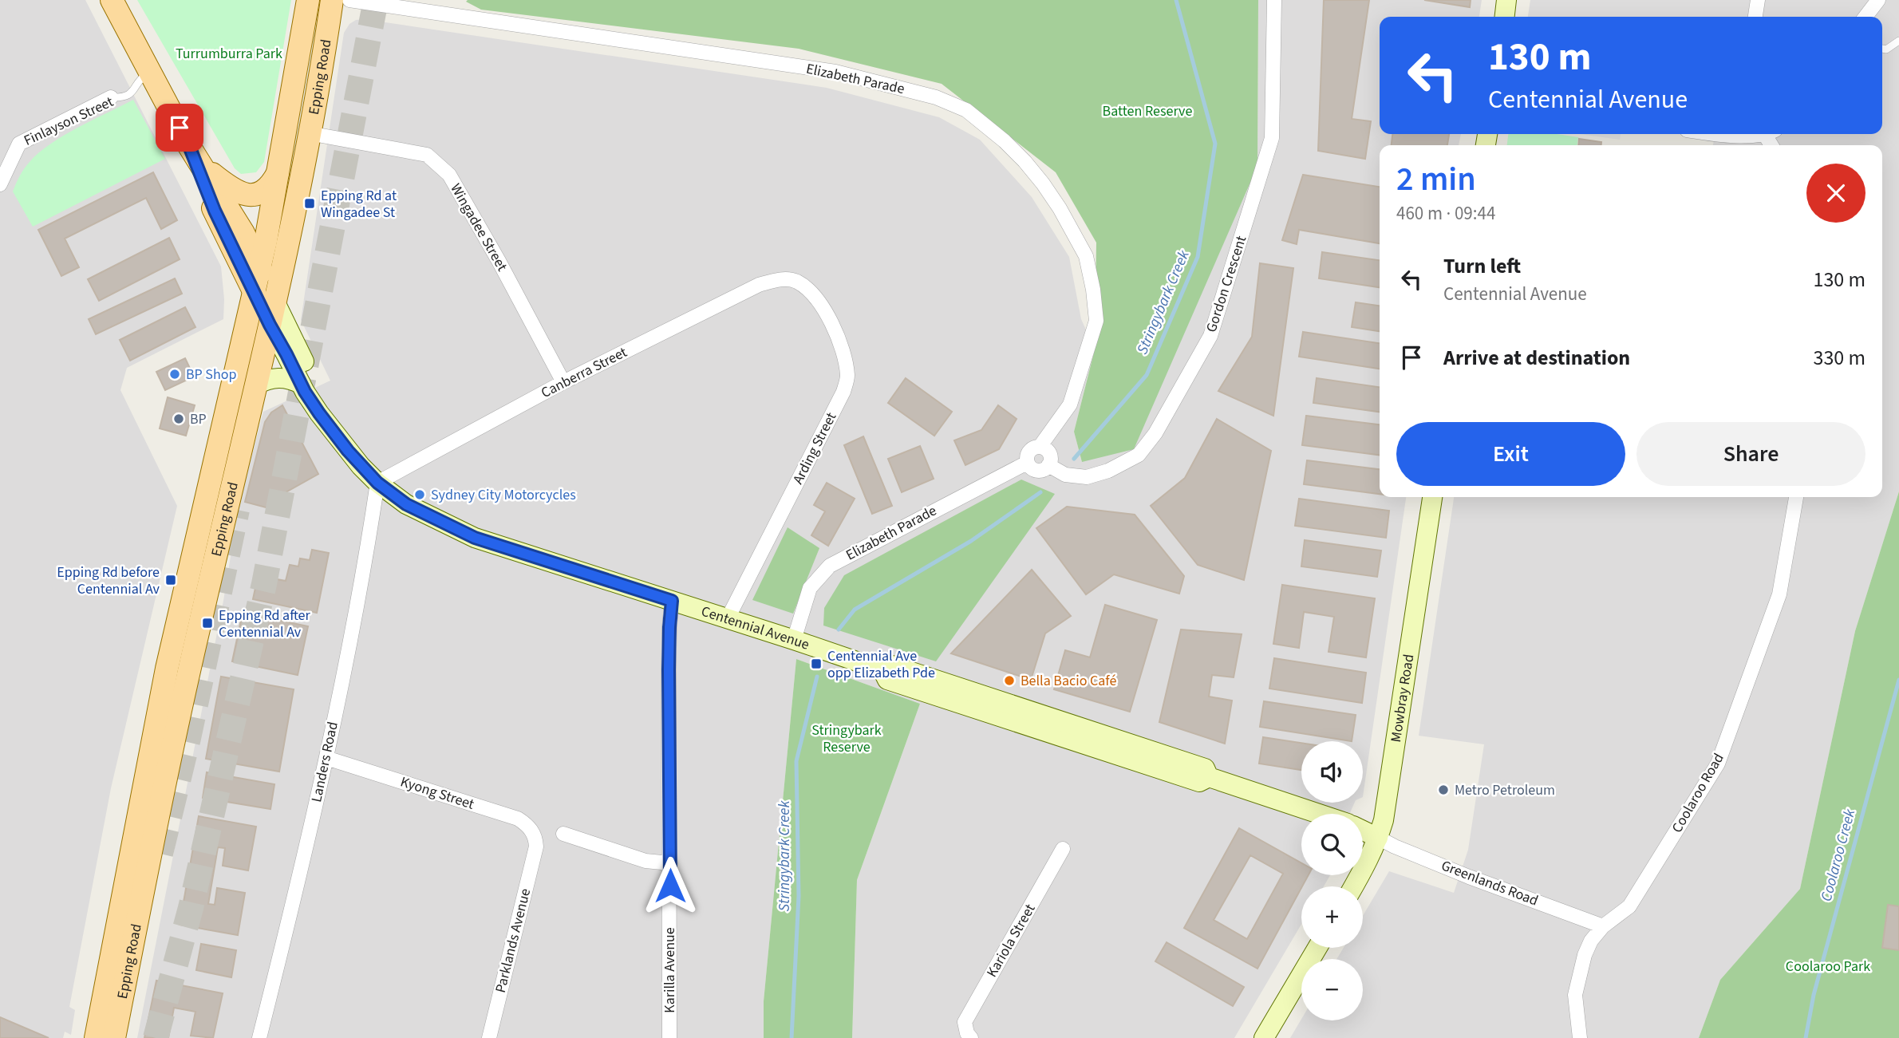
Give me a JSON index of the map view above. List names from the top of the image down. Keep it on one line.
{"streets":{"main road":["Epping Road","Centennial Avenue","Mowbray Road"],"street":["Elizabeth Parade","Finlayson Street","Wingadee Street","Gordon Crescent","Canberra Street","Arding Street","Landers Road","Kyong Street","Coolaroo Road","Greenlands Road","Parklands Avenue","Kariola Street","Karilla Avenue"]},"crossings":[["Epping Road","Wingadee Street"],["Epping Road","Centennial Avenue"],["Elizabeth Parade","Gordon Crescent"],["Elizabeth Parade","Centennial Avenue"],["Finlayson Street","Centennial Avenue"],["Wingadee Street","Canberra Street"],["Canberra Street","Arding Street"],["Canberra Street","Centennial Avenue"],["Canberra Street","Landers Road"],["Arding Street","Centennial Avenue"],["Centennial Avenue","Landers Road"],["Centennial Avenue","Karilla Avenue"],["Mowbray Road","Greenlands Road"],["Landers Road","Kyong Street"],["Kyong Street","Parklands Avenue"],["Coolaroo Road","Greenlands Road"]],"water":["Stringybark Creek","Coolaroo Creek"],"parks":["Turrumburra Park","Batten Reserve","Stringybark Reserve","Coolaroo Park"],"places":{"transit":["Epping Rd at Wingadee St","Epping Rd before Centennial Av","Epping Rd after Centennial Av","Centennial Ave opp Elizabeth Pde"],"other":["BP Shop","BP","Sydney City Motorcycles","Bella Bacio Café","Metro Petroleum"]},"page":{"turn":["130 m","Centennial Avenue"],"heading":["2 min","460 m · 09:44"],"list":[{"name":"Turn left","note":"Centennial Avenue","value":"130 m"},{"name":"Arrive at destination","value":"330 m"}],"buttons":["Exit","Share"],"map_buttons":["+","−"]}}
